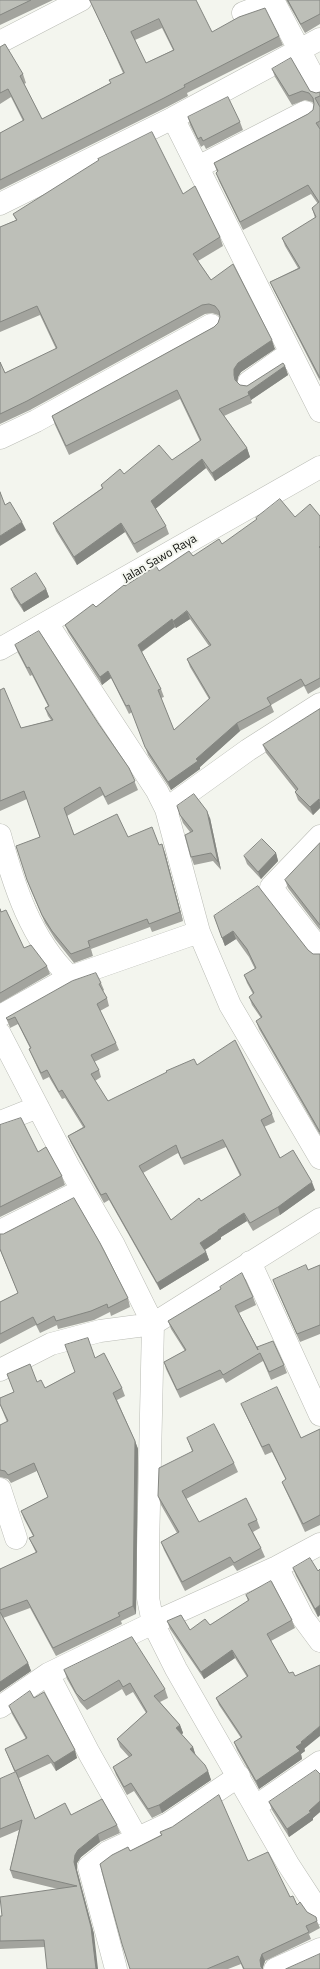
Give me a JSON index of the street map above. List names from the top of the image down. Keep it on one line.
{"streets":{"street":["Jalan Sawo Raya"]}}
